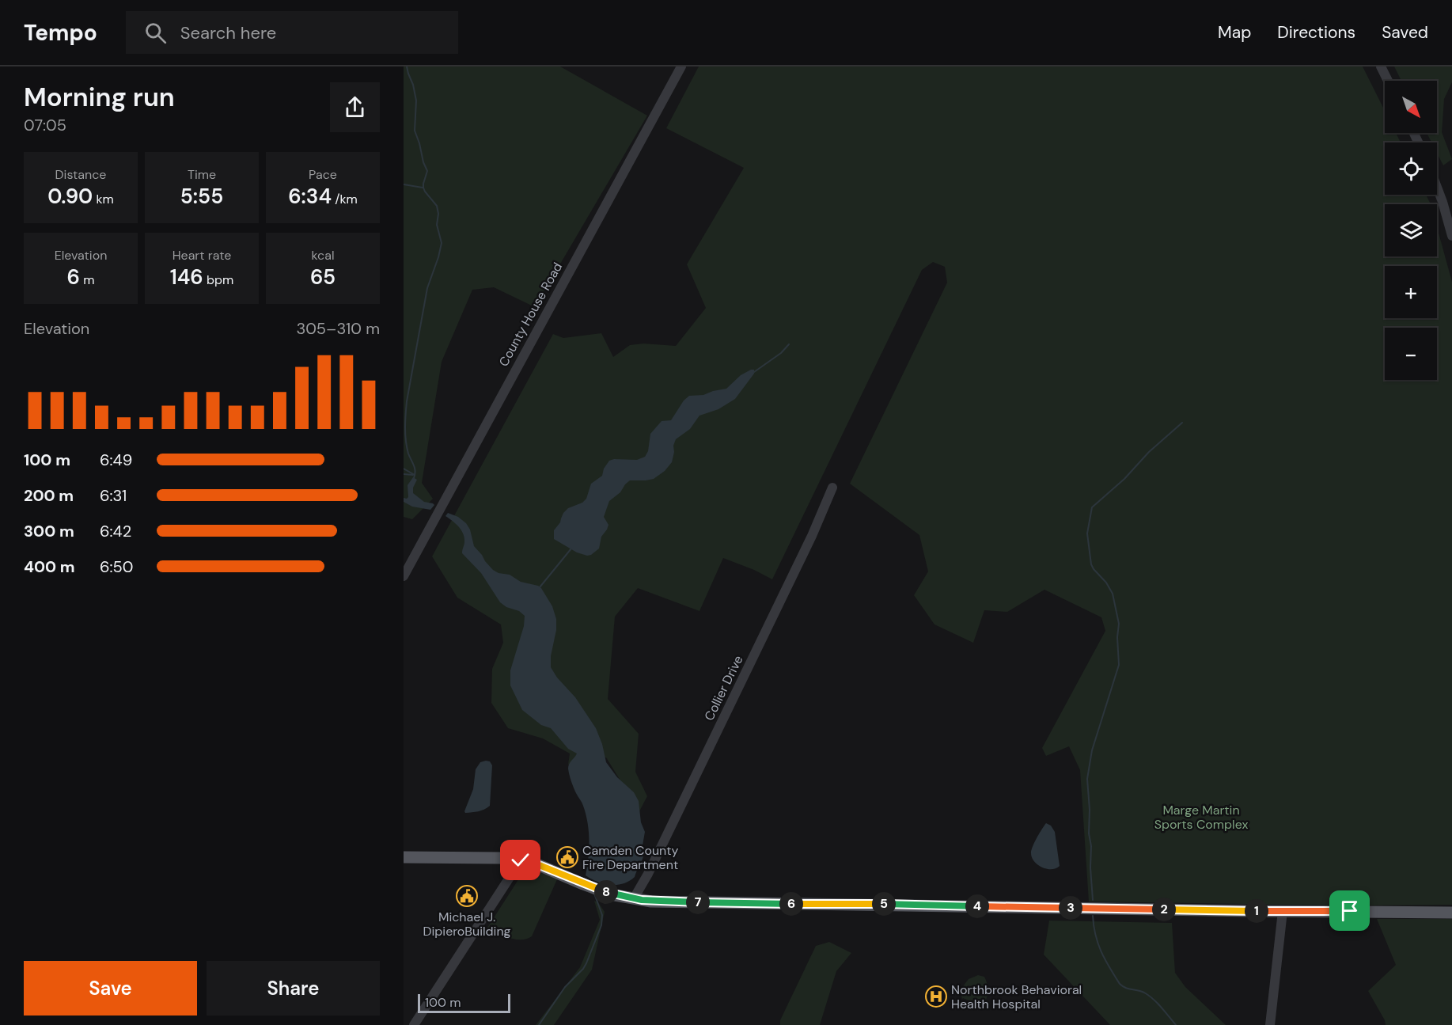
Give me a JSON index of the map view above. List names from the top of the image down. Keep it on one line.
{"streets":{"street":["County House Road","Collier Drive"]},"parks":["Marge Martin Sports Complex"],"places":{"public building":["Camden County Fire Department","Michael J. DipieroBuilding"],"hospital":["Northbrook Behavioral Health Hospital"]},"scale_bar":"100 m","north":"bottom right","page":{"header":"Tempo","search":"Search here","nav":["Map","Directions","Saved"],"heading":["Morning run","07:05"],"map_buttons":["+","−"],"stats":[["Distance","0.90 km"],["Time","5:55"],["Pace","6:34 /km"],["Elevation","6 m"],["Heart rate","146 bpm"],["kcal","65"]],"chart":["Elevation","305–310 m"],"list":[{"name":"100 m","note":"6:49"},{"name":"200 m","note":"6:31"},{"name":"300 m","note":"6:42"},{"name":"400 m","note":"6:50"}],"pins":["8","7","5","6","4","3","2","1"],"buttons":["Save","Share"],"scale":"100 m"}}
